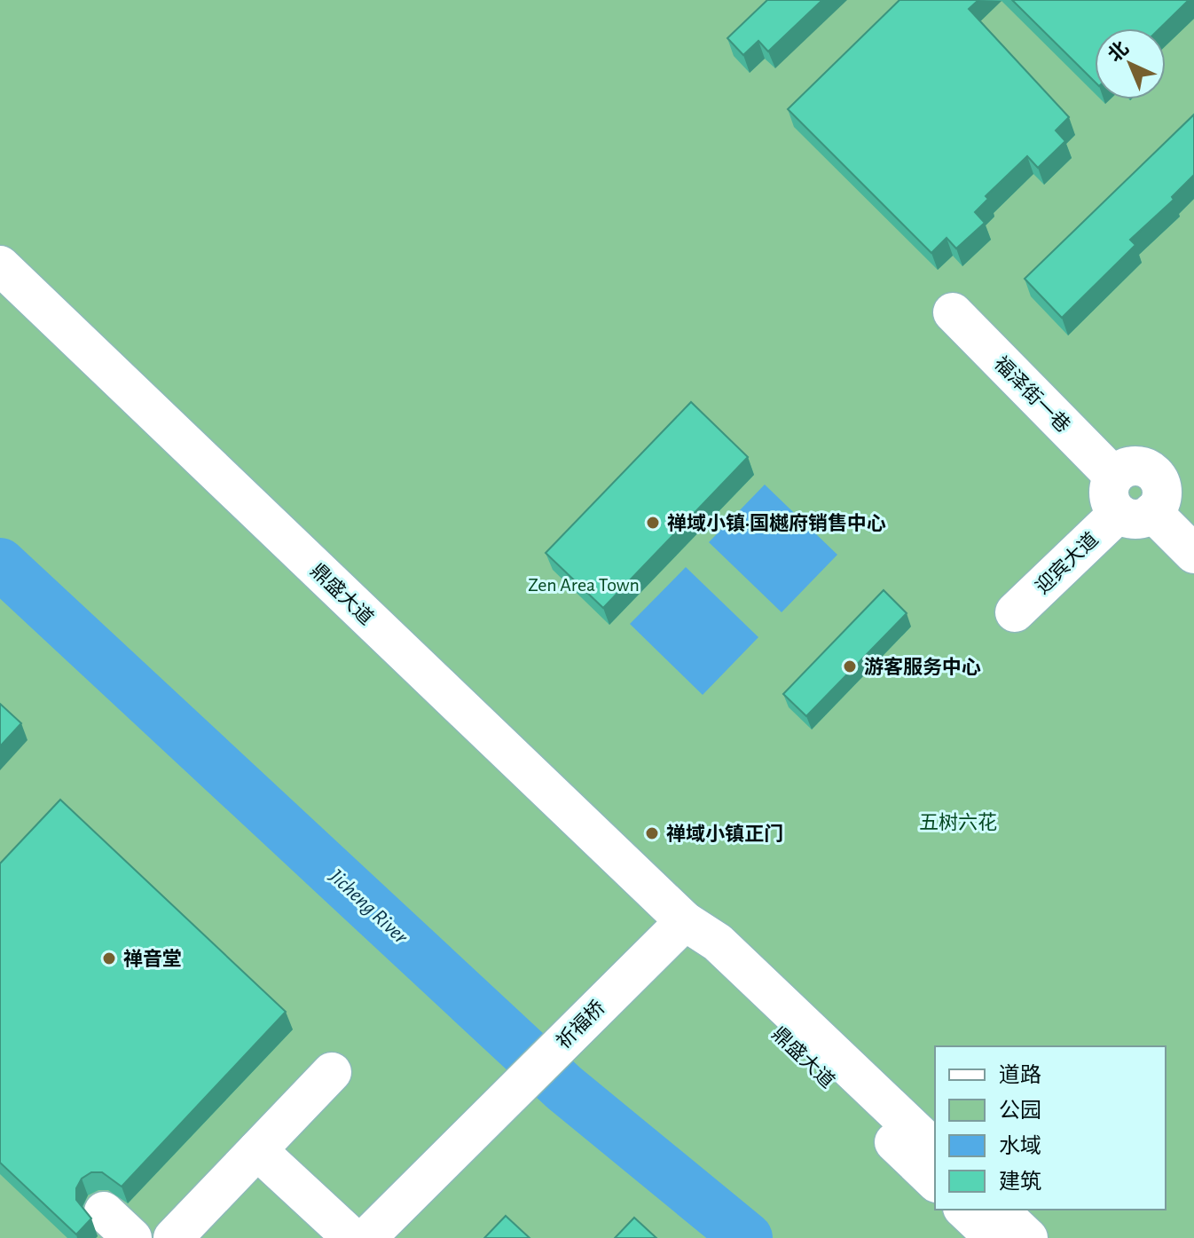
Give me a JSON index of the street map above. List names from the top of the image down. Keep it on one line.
{"streets":{"street":["福泽街一巷","迎宾大道","鼎盛大道","祈福桥"]},"crossings":[["福泽街一巷","迎宾大道"],["鼎盛大道","祈福桥"]],"water":["Jicheng River"],"parks":["Zen Area Town","五树六花"],"places":["禅域小镇·国樾府销售中心","游客服务中心","禅域小镇正门","禅音堂"],"legend":["道路","公园","水域","建筑"],"north":"top left"}
